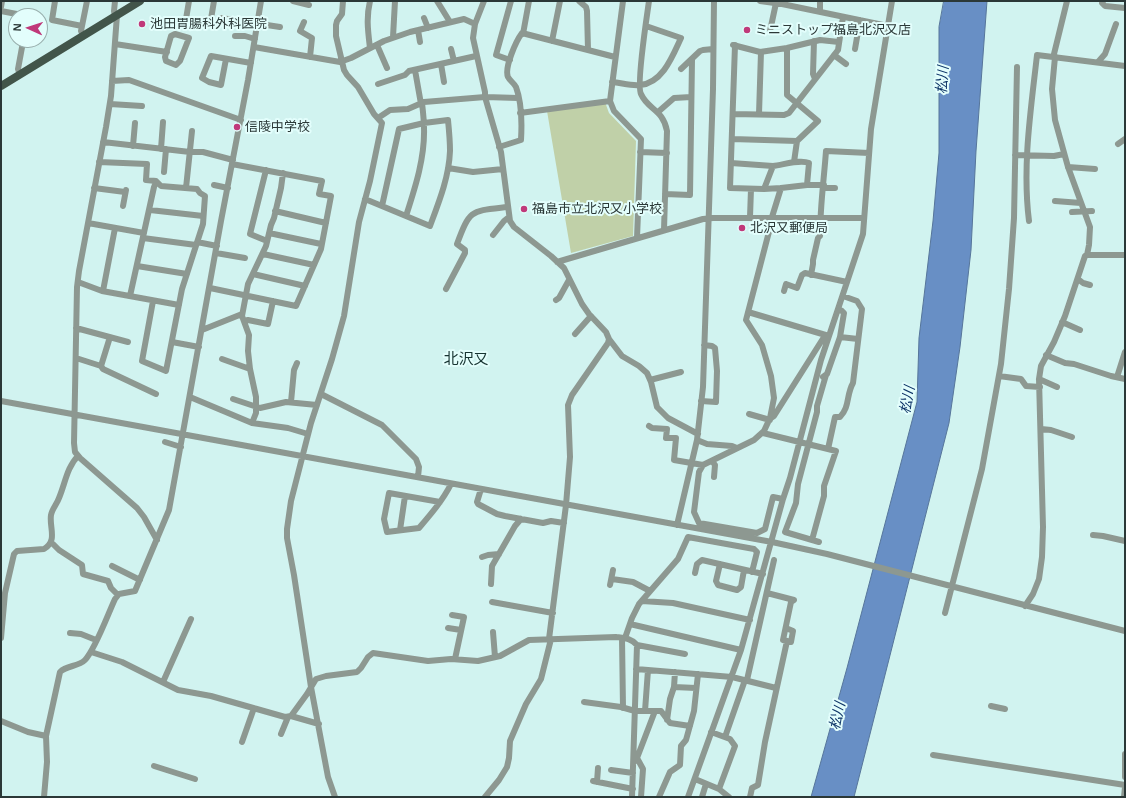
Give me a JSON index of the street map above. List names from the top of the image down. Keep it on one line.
{"districts":["北沢又"],"water":["松川"],"places":["池田胃腸科外科医院","ミニストップ福島北沢又店","信陵中学校","福島市立北沢又小学校","北沢又郵便局"],"north":"left"}
